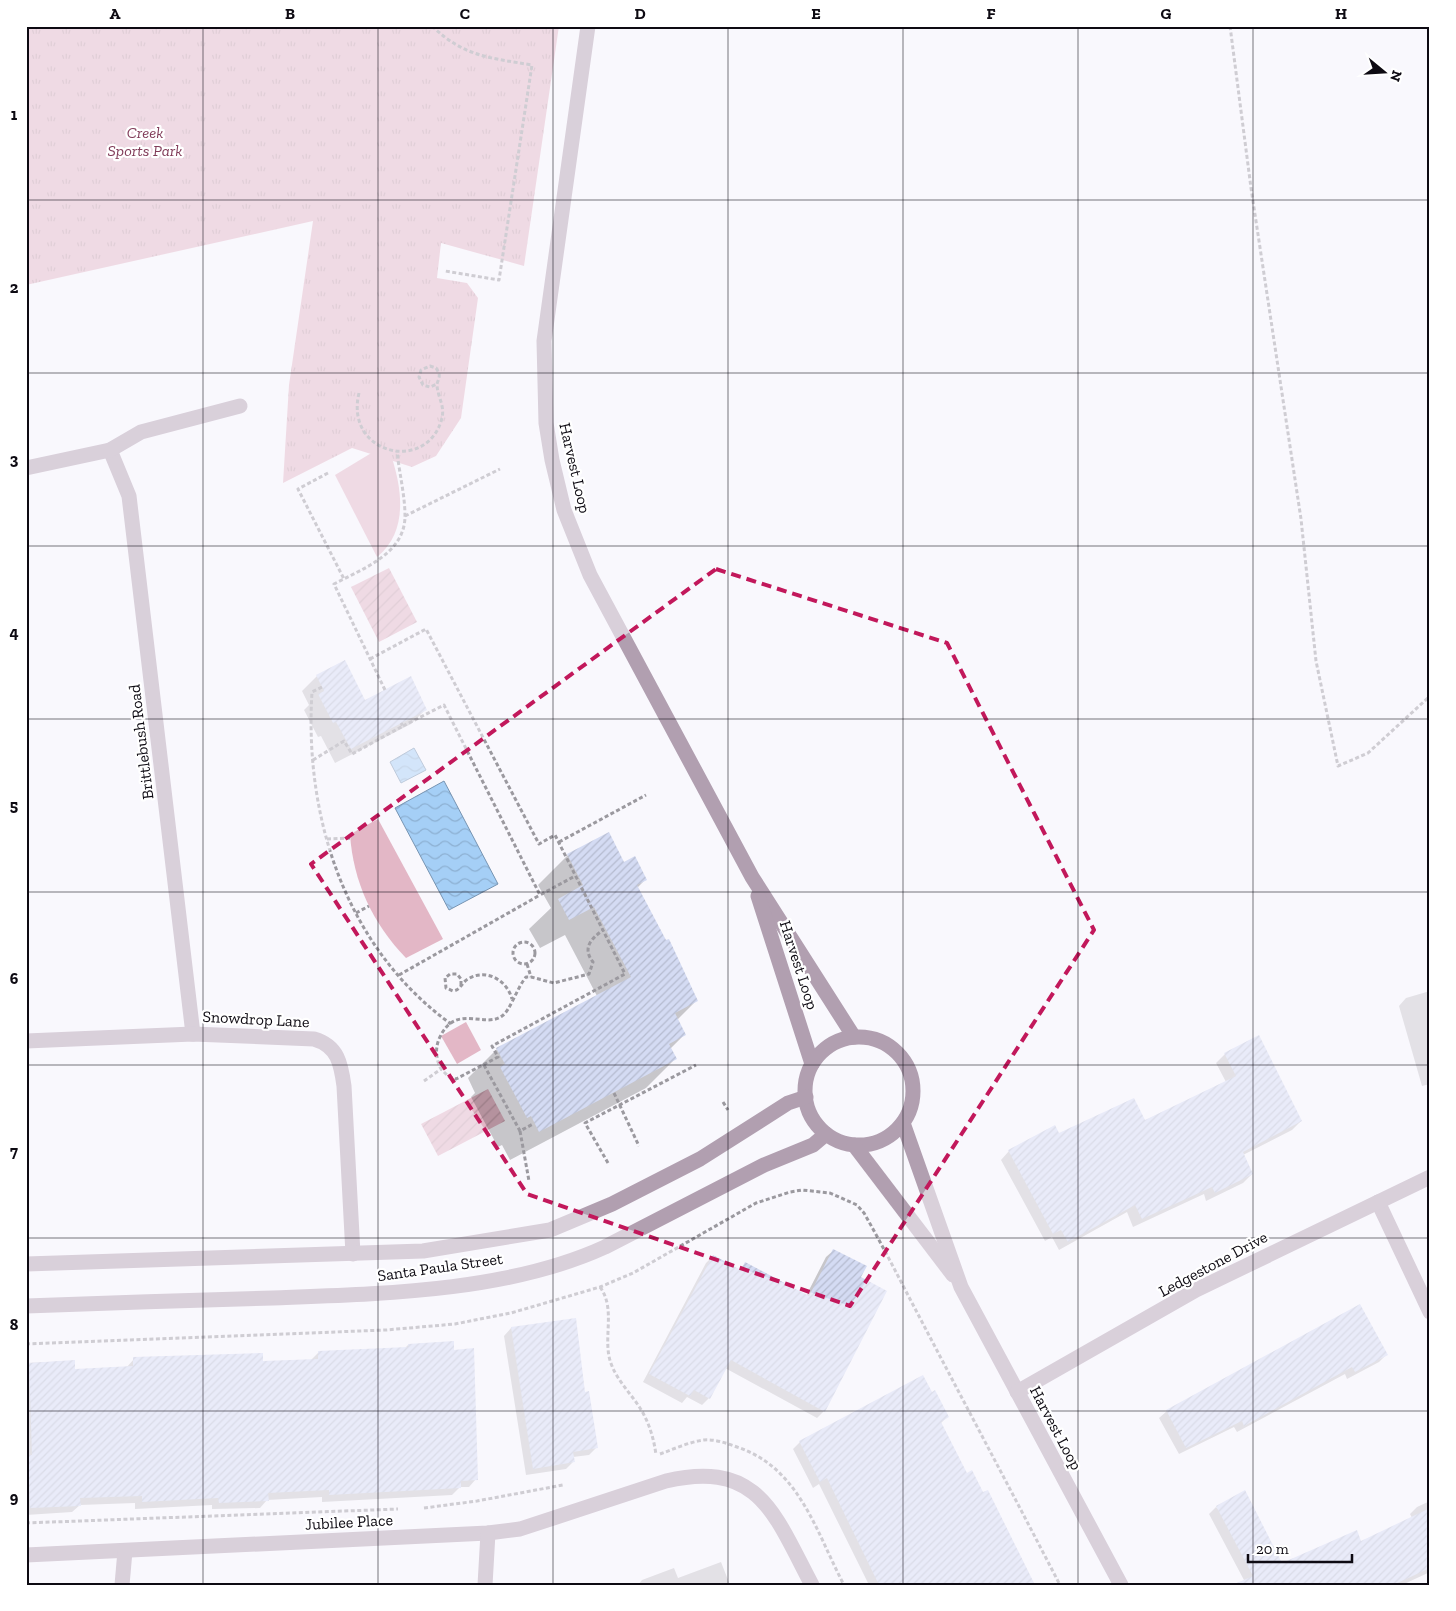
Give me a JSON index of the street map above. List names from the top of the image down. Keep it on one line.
{"streets":{"street":["Harvest Loop","Brittlebush Road","Snowdrop Lane","Ledgestone Drive","Santa Paula Street","Jubilee Place"]},"crossings":[["Harvest Loop","Ledgestone Drive"],["Harvest Loop","Santa Paula Street"],["Brittlebush Road","Snowdrop Lane"],["Snowdrop Lane","Santa Paula Street"]],"parks":["Creek Sports Park"],"scale_bar":"20 m","north":"right","grid":{"columns":["A","B","C","D","E","F","G","H"],"rows":["1","2","3","4","5","6","7","8","9"]}}
